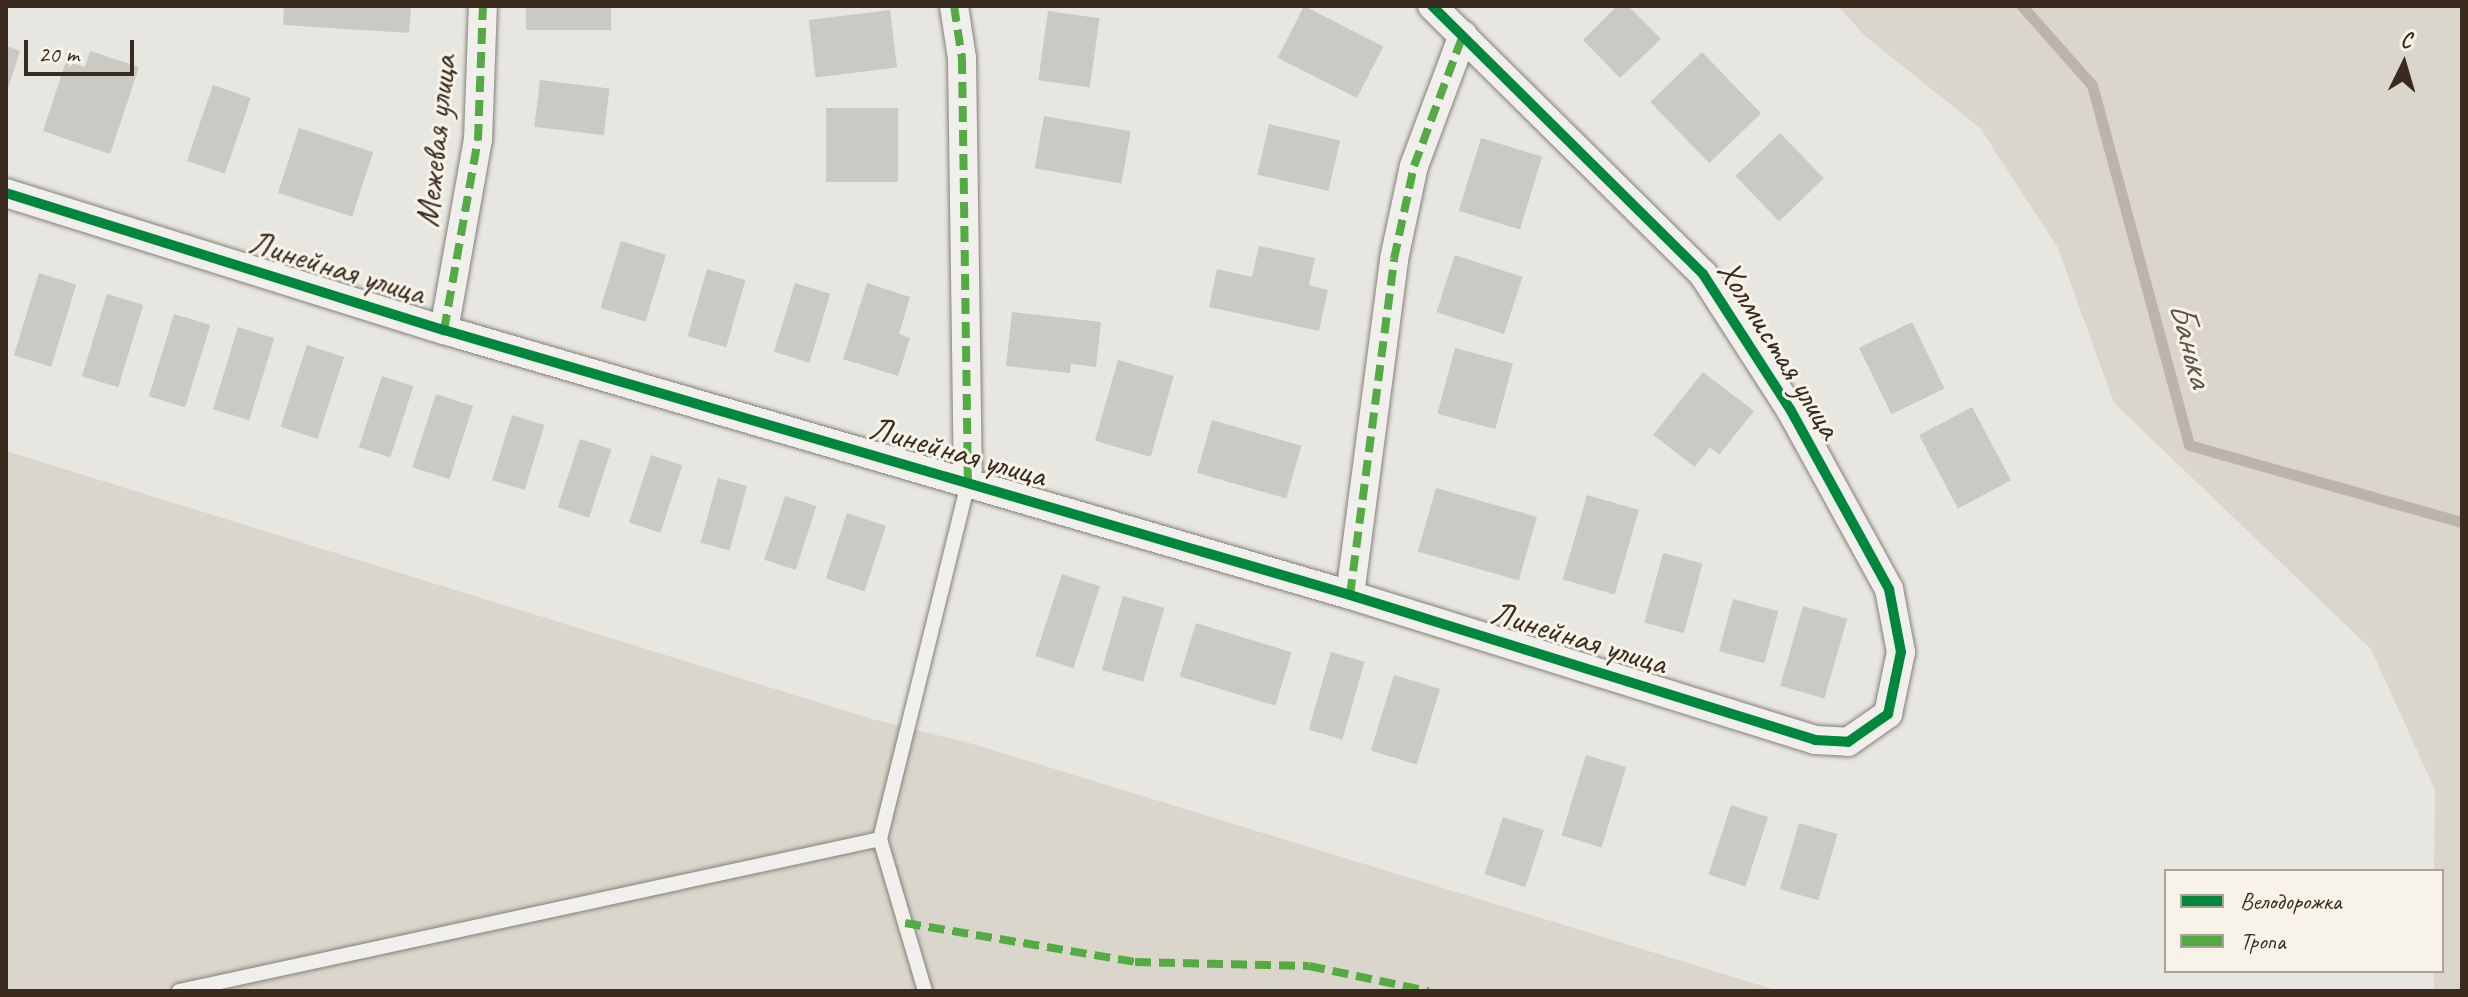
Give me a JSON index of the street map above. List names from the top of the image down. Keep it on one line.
{"streets":{"street":["Межевая улица","Линейная улица","Холмистая улица"]},"crossings":[["Межевая улица","Линейная улица"],["Линейная улица","Холмистая улица"]],"water":["Банька"],"legend":["Велодорожка","Тропа"],"scale_bar":"20 m","north":"top"}
